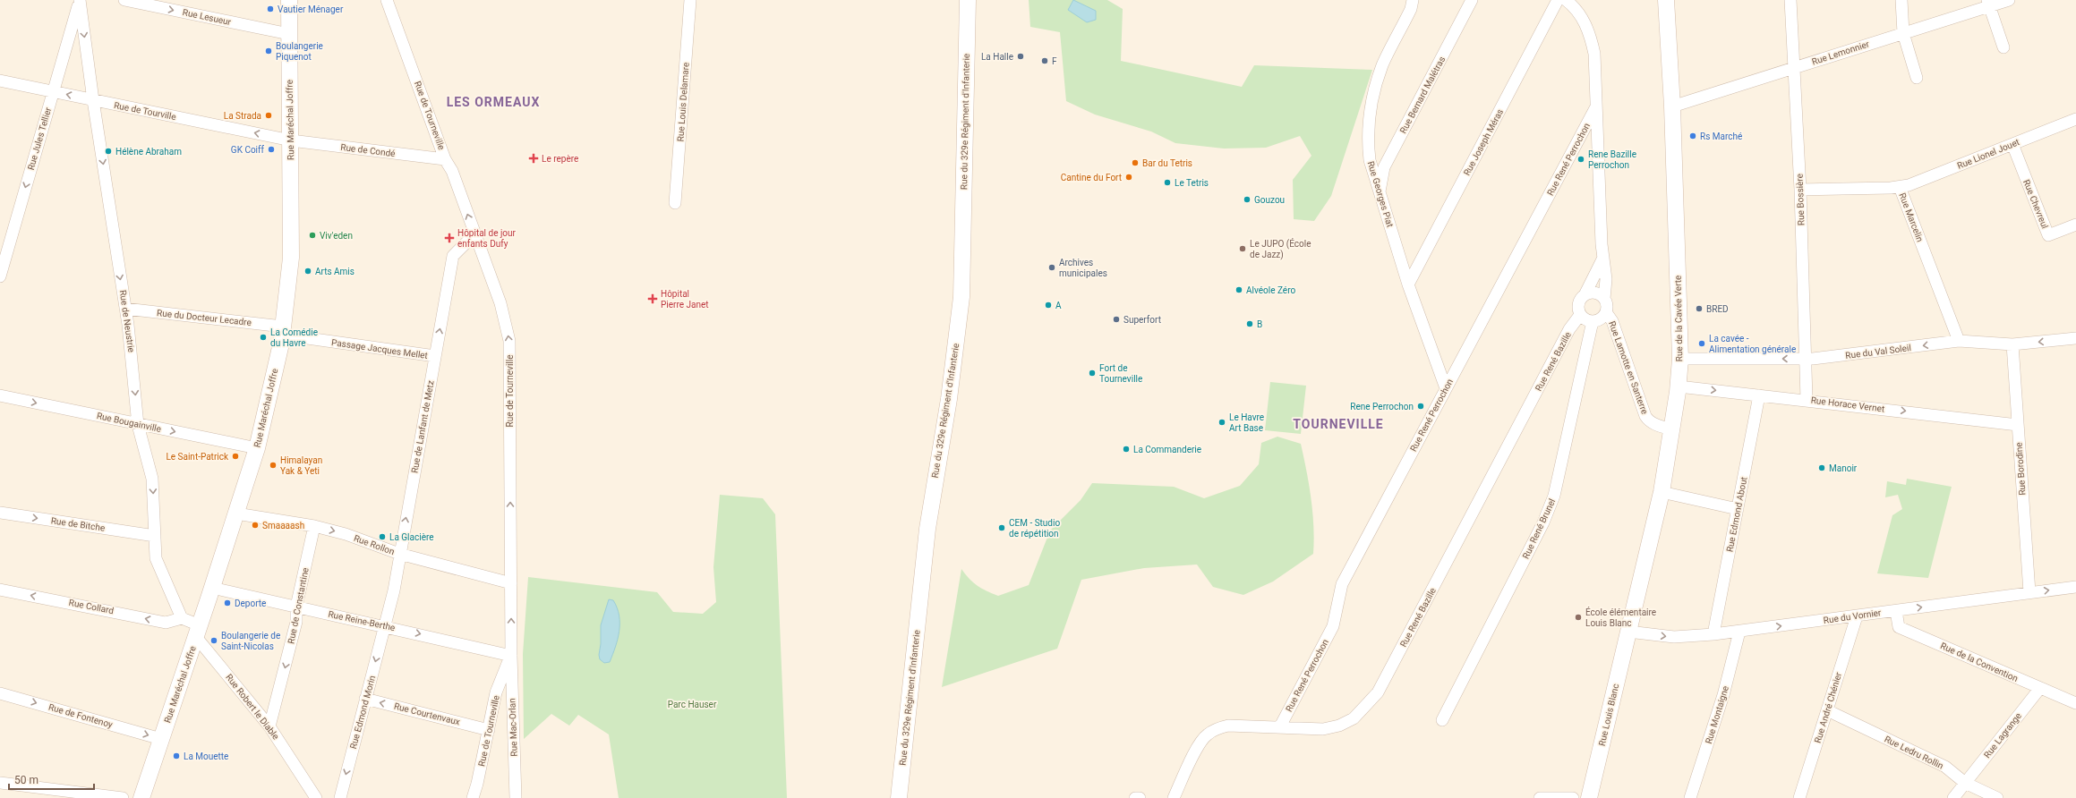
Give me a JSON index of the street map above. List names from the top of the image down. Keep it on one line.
{"streets":{"street":["Rue Lesueur","Rue Lemonnier","Rue Bernard Malétras","Rue Louis Delamare","Rue de Tourville","Rue de Tourneville","Rue Maréchal Joffre","Rue du 329e Régiment d'Infanterie","Rue Jules Tellier","Rue Joseph Méras","Rue de Condé","Rue Lionel Jouet","Rue René Perrochon","Rue Georges Piat","Rue Bossière","Rue Chevreul","Rue Marcelin","Rue du Docteur Lecadre","Rue de la Cavée Verte","Rue de Neustrie","Passage Jacques Mellet","Rue du Val Soleil","Rue René Bazille","Rue Lamotte en Santerre","Rue Horace Vernet","Rue Bougainville","Rue de Lanfant de Metz","Rue Borodine","Rue Edmond About","Rue de Bitche","Rue René Brunel","Rue Rollon","Rue de Constantine","Rue Collard","Rue du Vornier","Rue Reine-Berthe","Rue de la Convention","Rue Robert le Diable","Rue André Chénier","Rue Edmond Morin","Rue Courtenvaux","Rue Louis Blanc","Rue Montaigne","Rue de Fontenoy","Rue Mac-Orlan","Rue Lagrange","Rue Ledru Rollin"]},"crossings":[["Rue Lesueur","Rue Maréchal Joffre"],["Rue Lemonnier","Rue Bossière"],["Rue Lemonnier","Rue de la Cavée Verte"],["Rue Bernard Malétras","Rue Georges Piat"],["Rue de Tourville","Rue Maréchal Joffre"],["Rue de Tourville","Rue Jules Tellier"],["Rue de Tourville","Rue de Condé"],["Rue de Tourville","Rue de Neustrie"],["Rue de Tourneville","Rue de Condé"],["Rue de Tourneville","Rue de Lanfant de Metz"],["Rue de Tourneville","Rue Rollon"],["Rue de Tourneville","Rue Reine-Berthe"],["Rue de Tourneville","Rue Courtenvaux"],["Rue de Tourneville","Rue Mac-Orlan"],["Rue Maréchal Joffre","Rue de Condé"],["Rue Maréchal Joffre","Rue du Docteur Lecadre"],["Rue Maréchal Joffre","Passage Jacques Mellet"],["Rue Maréchal Joffre","Rue Bougainville"],["Rue Maréchal Joffre","Rue Rollon"],["Rue Maréchal Joffre","Rue Reine-Berthe"],["Rue Maréchal Joffre","Rue Robert le Diable"],["Rue Maréchal Joffre","Rue de Fontenoy"],["Rue Jules Tellier","Rue de Neustrie"],["Rue Joseph Méras","Rue Georges Piat"],["Rue Lionel Jouet","Rue Chevreul"],["Rue Lionel Jouet","Rue Marcelin"],["Rue René Perrochon","Rue Georges Piat"],["Rue René Perrochon","Rue René Bazille"],["Rue Bossière","Rue Marcelin"],["Rue Bossière","Rue du Val Soleil"],["Rue Bossière","Rue Horace Vernet"],["Rue Marcelin","Rue du Val Soleil"],["Rue du Docteur Lecadre","Rue de Neustrie"],["Rue du Docteur Lecadre","Passage Jacques Mellet"],["Rue de la Cavée Verte","Rue du Val Soleil"],["Rue de la Cavée Verte","Rue Lamotte en Santerre"],["Rue de la Cavée Verte","Rue Horace Vernet"],["Rue de la Cavée Verte","Rue du Vornier"],["Rue de la Cavée Verte","Rue Louis Blanc"],["Rue de Neustrie","Rue Bougainville"],["Rue de Neustrie","Rue de Bitche"],["Rue de Neustrie","Rue Collard"],["Passage Jacques Mellet","Rue de Lanfant de Metz"],["Rue du Val Soleil","Rue Borodine"],["Rue René Bazille","Rue Lamotte en Santerre"],["Rue René Bazille","Rue René Brunel"],["Rue Lamotte en Santerre","Rue René Brunel"],["Rue Horace Vernet","Rue Borodine"],["Rue Horace Vernet","Rue Edmond About"],["Rue de Lanfant de Metz","Rue Rollon"],["Rue de Lanfant de Metz","Rue Reine-Berthe"],["Rue de Lanfant de Metz","Rue Edmond Morin"],["Rue Borodine","Rue du Vornier"],["Rue Edmond About","Rue du Vornier"],["Rue Rollon","Rue de Constantine"],["Rue de Constantine","Rue Reine-Berthe"],["Rue de Constantine","Rue Robert le Diable"],["Rue du Vornier","Rue de la Convention"],["Rue du Vornier","Rue André Chénier"],["Rue du Vornier","Rue Louis Blanc"],["Rue du Vornier","Rue Montaigne"],["Rue Reine-Berthe","Rue Edmond Morin"],["Rue Reine-Berthe","Rue Mac-Orlan"],["Rue de la Convention","Rue Lagrange"],["Rue André Chénier","Rue Ledru Rollin"],["Rue Edmond Morin","Rue Courtenvaux"],["Rue Lagrange","Rue Ledru Rollin"]],"one_way":["Rue Lesueur","Rue de Tourville","Rue de Tourneville","Rue Jules Tellier","Rue de Neustrie","Rue du Val Soleil","Rue Horace Vernet","Rue Bougainville","Rue de Lanfant de Metz","Rue de Bitche","Rue de Constantine","Rue Collard","Rue du Vornier","Rue Reine-Berthe","Rue Edmond Morin","Rue Courtenvaux"],"districts":["LES ORMEAUX","TOURNEVILLE"],"parks":["Parc Hauser"],"places":{"other":["Vautier Ménager","Boulangerie Piquenot","La Halle","F","La Strada","Rs Marché","GK Coiff","Hélène Abraham","Rene Bazille Perrochon","Bar du Tetris","Cantine du Fort","Le Tetris","Gouzou","Viv'eden","Le JUPO (École de Jazz)","Archives municipales","Arts Amis","Alvéole Zéro","A","BRED","Superfort","B","La Comédie du Havre","La cavée - Alimentation générale","Fort de Tourneville","Rene Perrochon","Le Havre Art Base","La Commanderie","Le Saint-Patrick","Himalayan Yak & Yeti","Manoir","Smaaaash","CEM - Studio de répétition","La Glacière","Deporte","École élémentaire Louis Blanc","Boulangerie de Saint-Nicolas","La Mouette"],"health":["Le repère","Hôpital de jour enfants Dufy","Hôpital Pierre Janet"]},"scale_bar":"50 m"}
